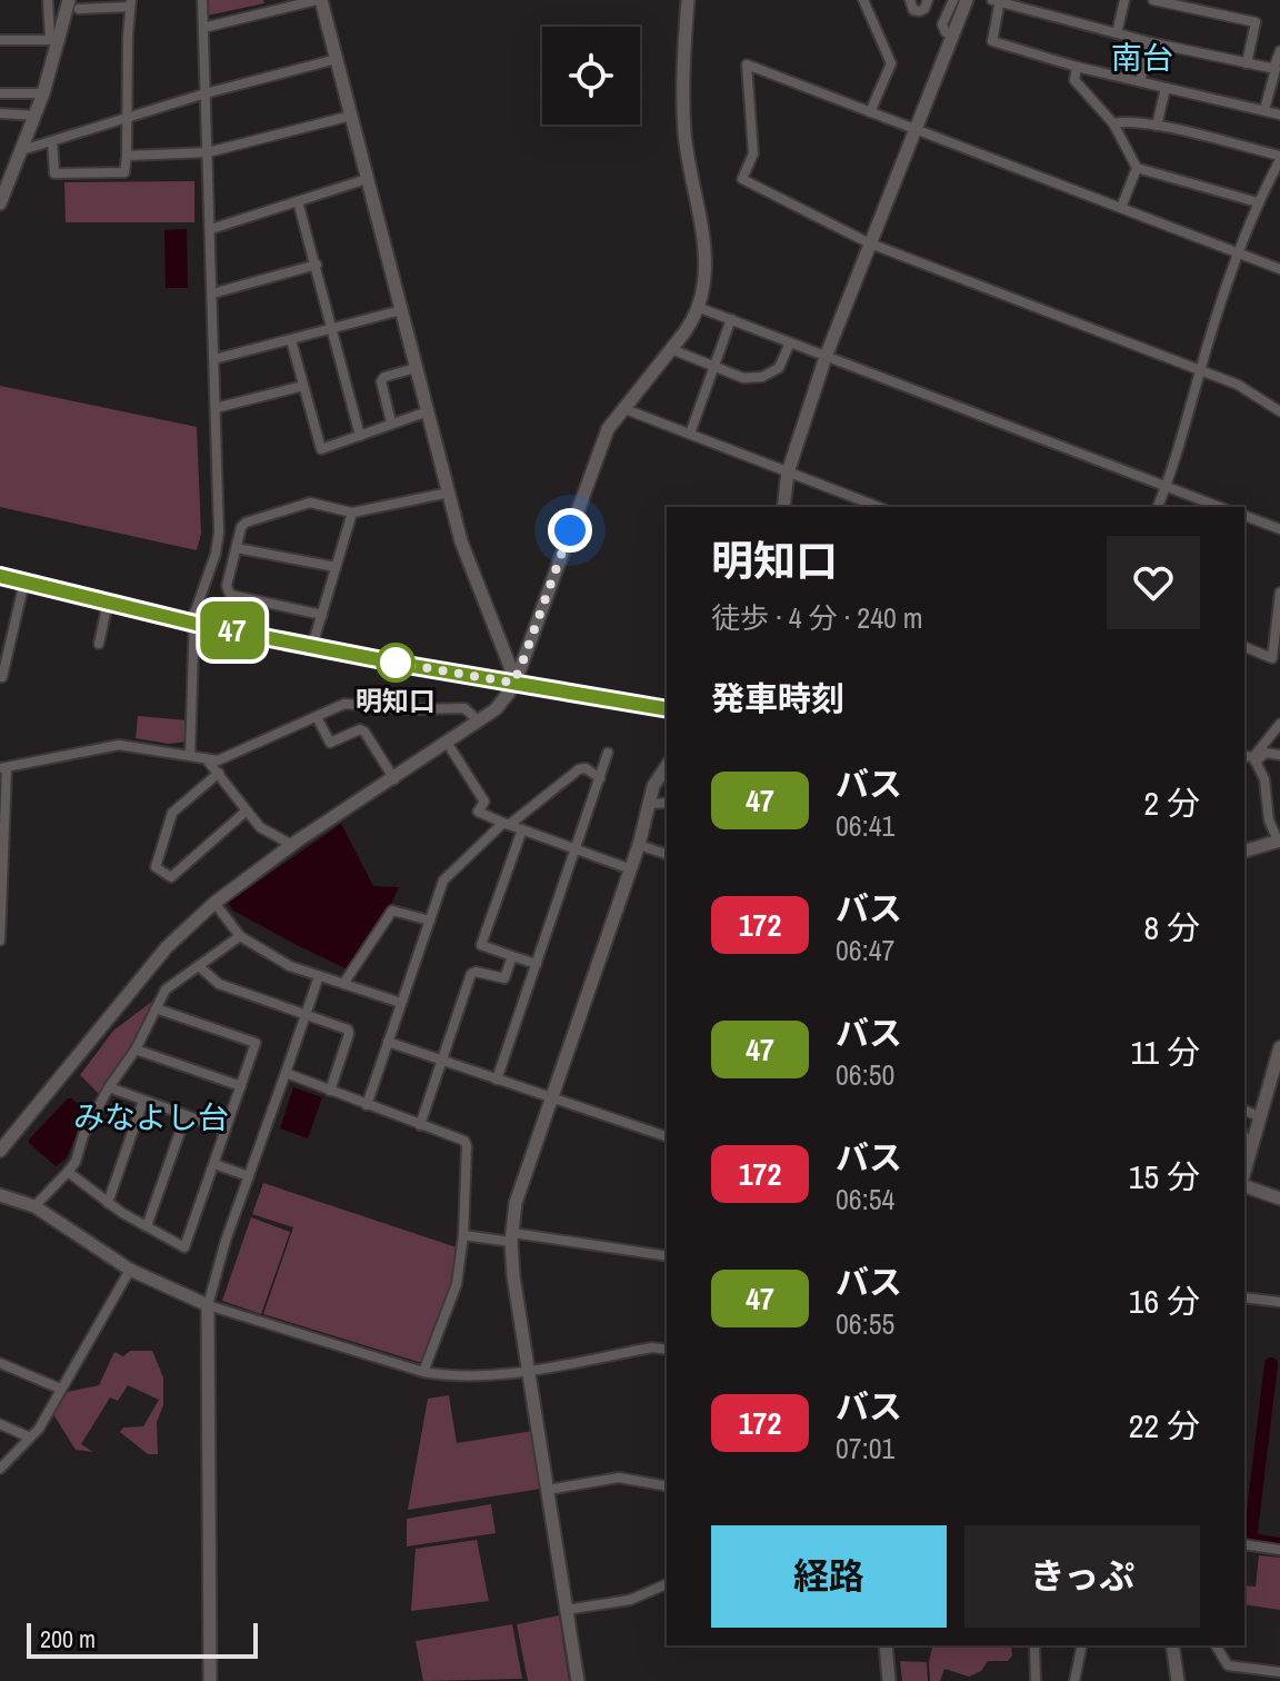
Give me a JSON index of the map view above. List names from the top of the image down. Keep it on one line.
{"districts":["南台","みなよし台"],"places":["明知口"],"lines":["bus line 47"],"scale_bar":"200 m","page":{"on_map":"47","heading":[["明知口","徒歩 · 4 分 · 240 m"],"発車時刻"],"list":[{"mark":"47","name":"バス","note":"06:41","value":"2 分"},{"mark":"172","name":"バス","note":"06:47","value":"8 分"},{"mark":"47","name":"バス","note":"06:50","value":"11 分"},{"mark":"172","name":"バス","note":"06:54","value":"15 分"},{"mark":"47","name":"バス","note":"06:55","value":"16 分"},{"mark":"172","name":"バス","note":"07:01","value":"22 分"}],"buttons":["経路","きっぷ"],"scale":"200 m"}}
